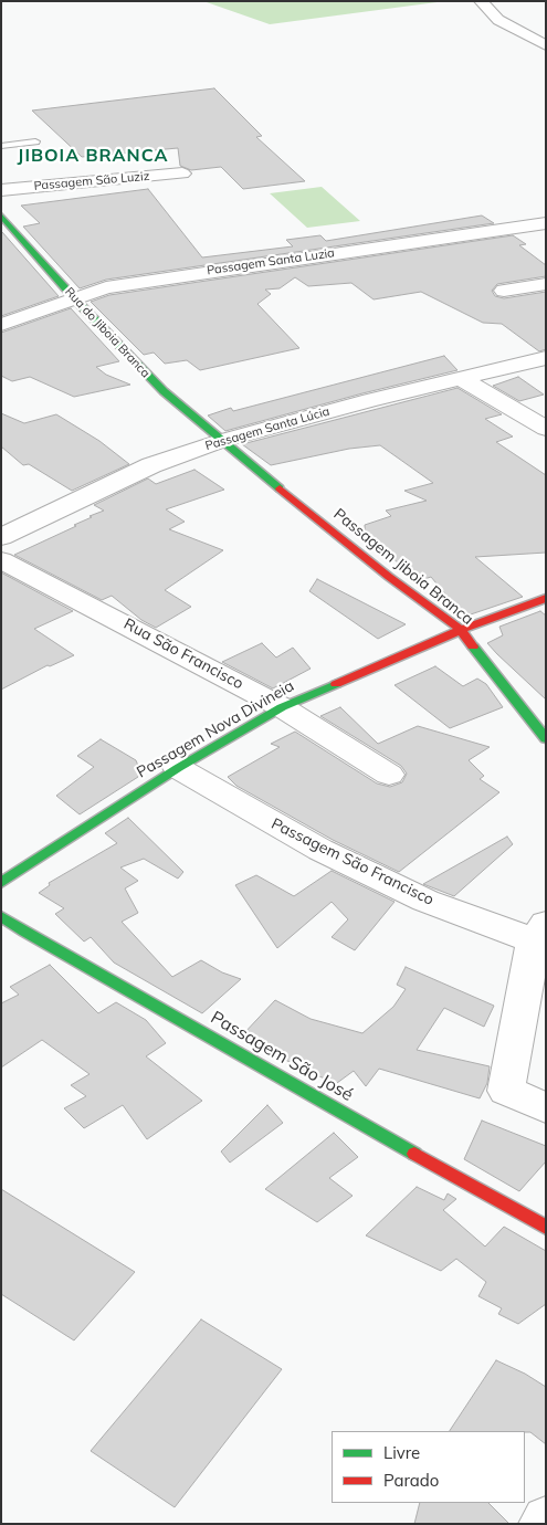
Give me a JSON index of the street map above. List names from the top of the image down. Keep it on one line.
{"streets":{"street":["Passagem São Luziz","Passagem Santa Luzia","Rua do Jiboia Branca","Passagem Santa Lúcia","Passagem Jiboia Branca","Rua São Francisco","Passagem Nova Divineia","Passagem São Francisco","Passagem São José"]},"crossings":[["Passagem Santa Luzia","Rua do Jiboia Branca"],["Rua do Jiboia Branca","Passagem Santa Lúcia"],["Rua do Jiboia Branca","Passagem Jiboia Branca"],["Passagem Santa Lúcia","Passagem Jiboia Branca"],["Passagem Jiboia Branca","Passagem Nova Divineia"],["Rua São Francisco","Passagem Nova Divineia"],["Passagem Nova Divineia","Passagem São Francisco"]],"districts":["JIBOIA BRANCA"],"legend":["Livre","Parado"]}
